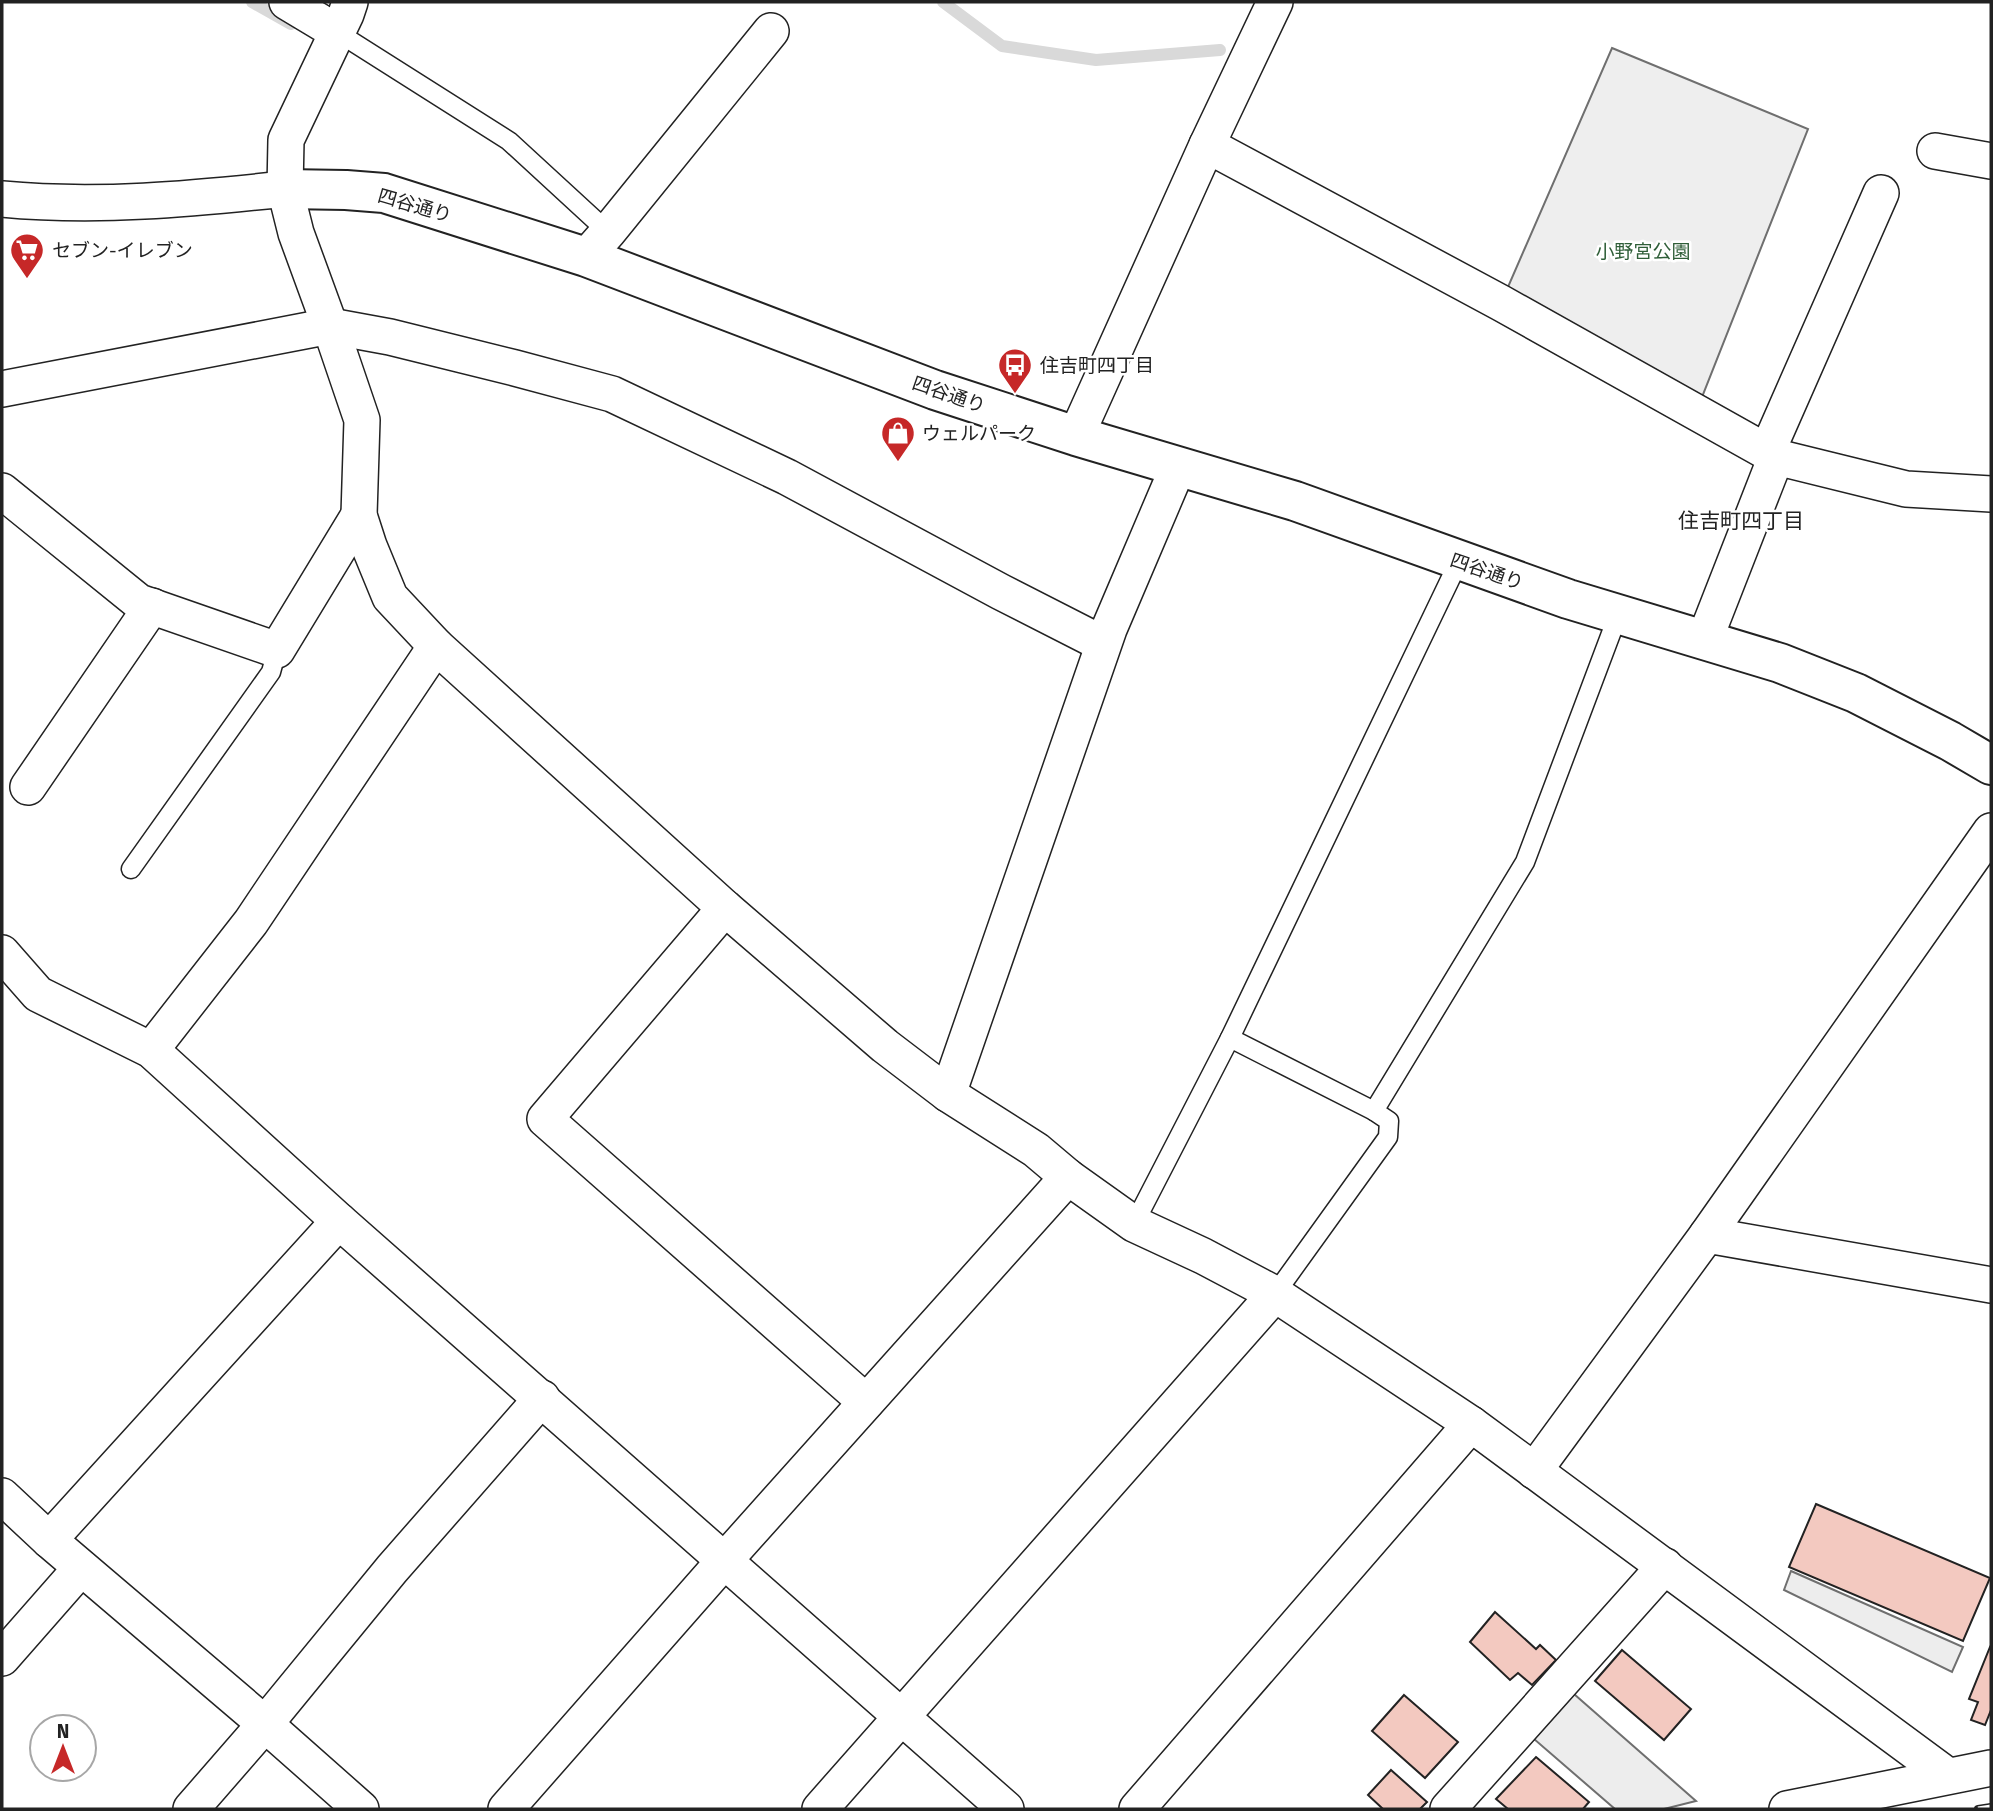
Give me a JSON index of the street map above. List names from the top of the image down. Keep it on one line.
{"streets":{"street":["四谷通り"]},"districts":["住吉町四丁目"],"parks":["小野宮公園"],"places":{"supermarket":["セブン-イレブン"],"bus stop":["住吉町四丁目"],"shop":["ウェルパーク"]},"north":"top"}
